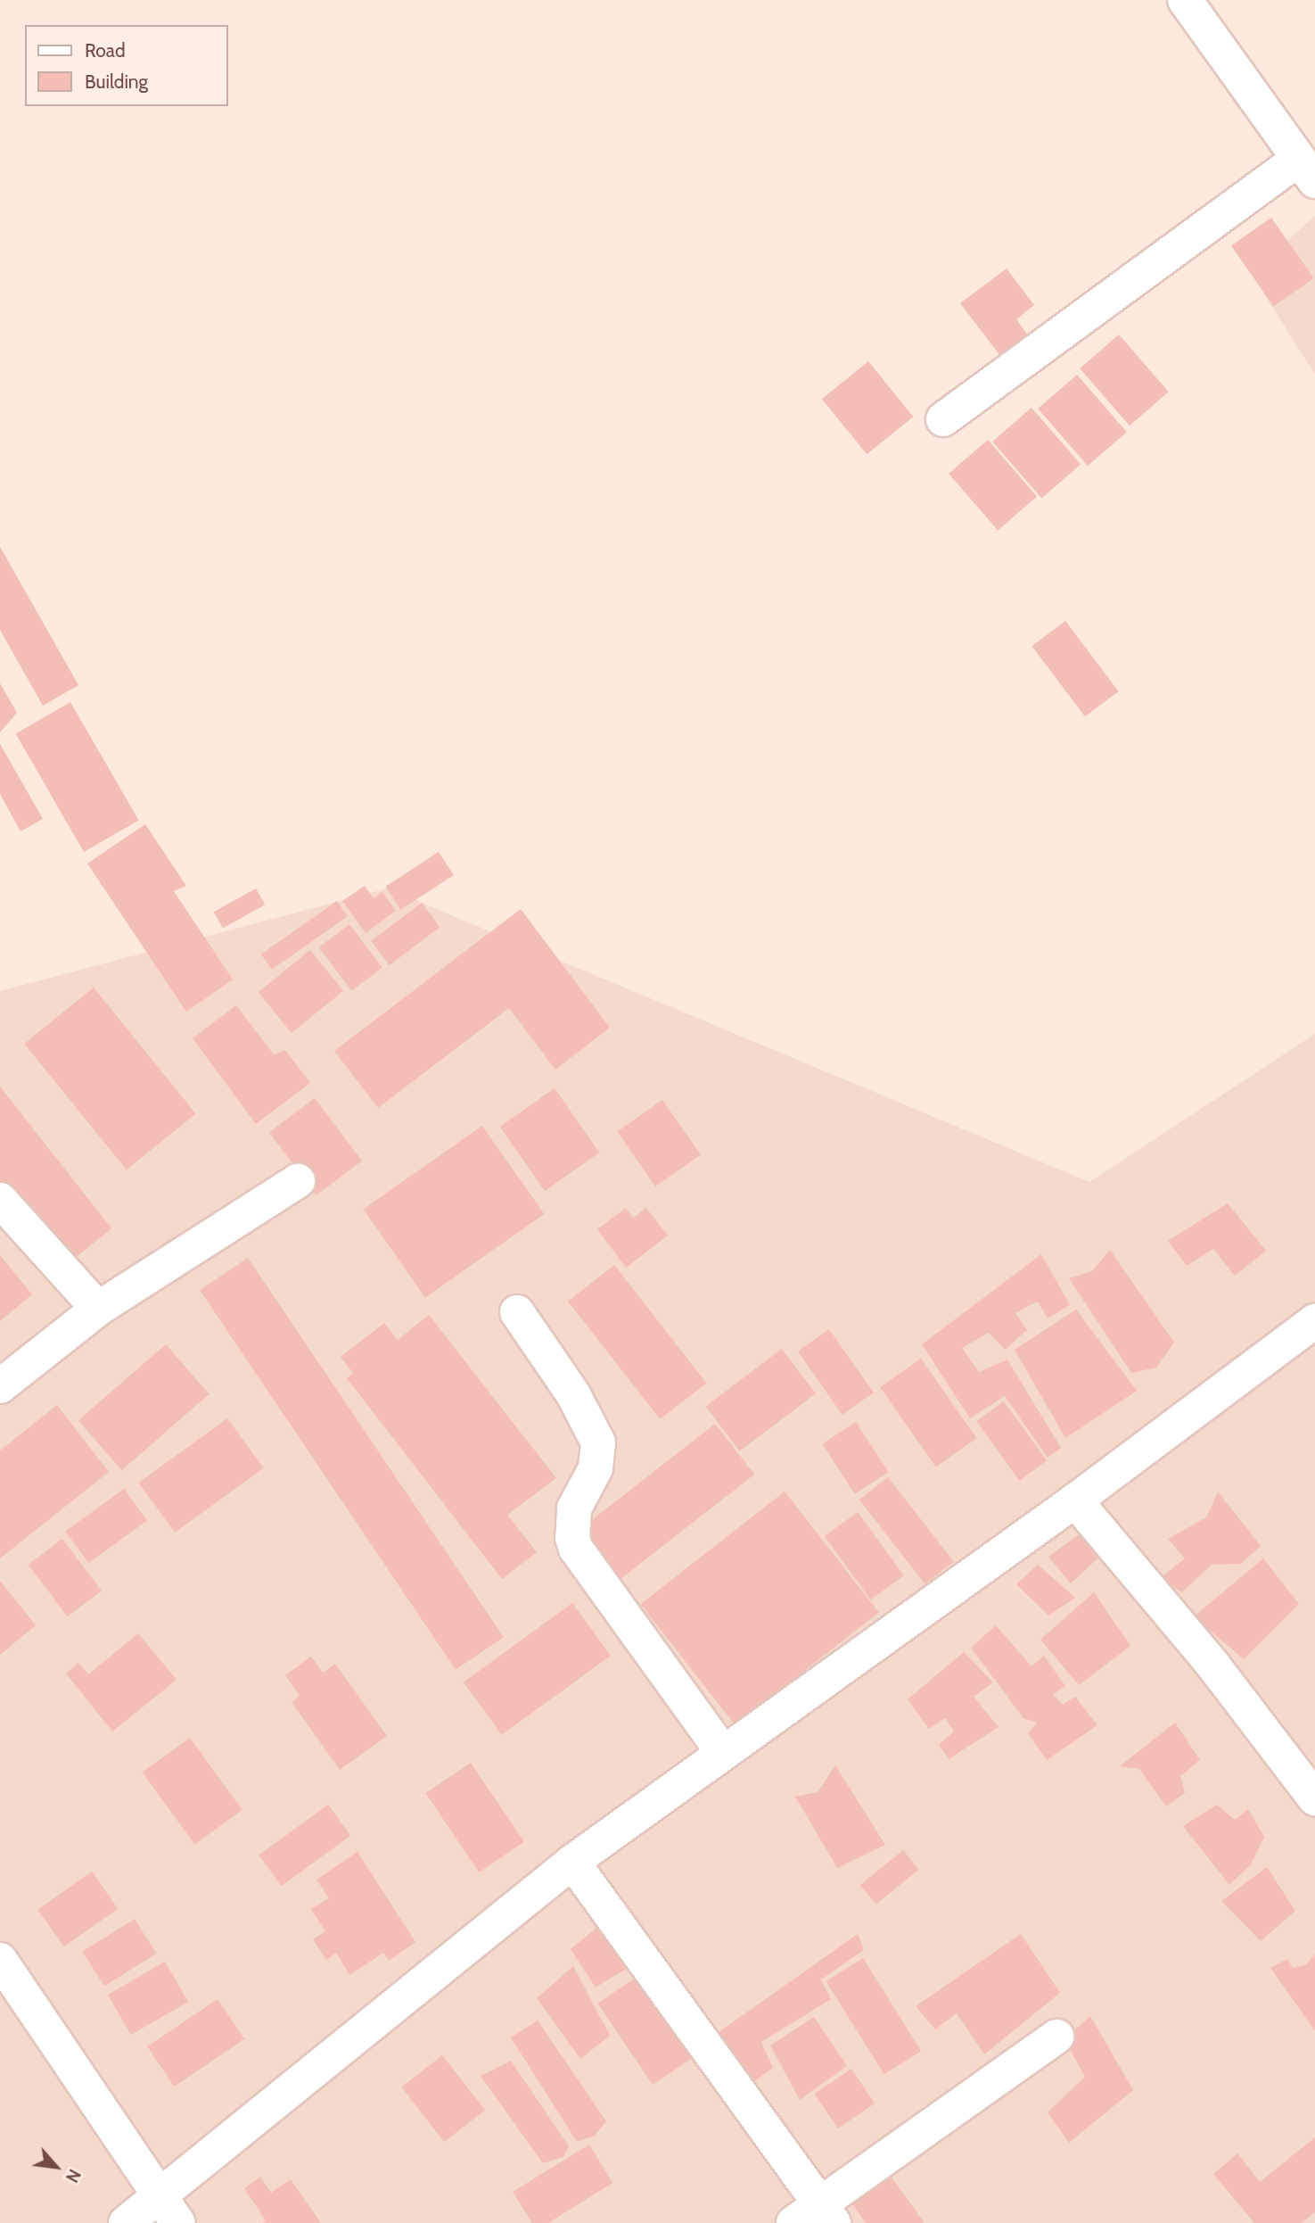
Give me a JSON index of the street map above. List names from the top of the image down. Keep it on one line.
{"legend":["Road","Building"],"north":"bottom right"}
